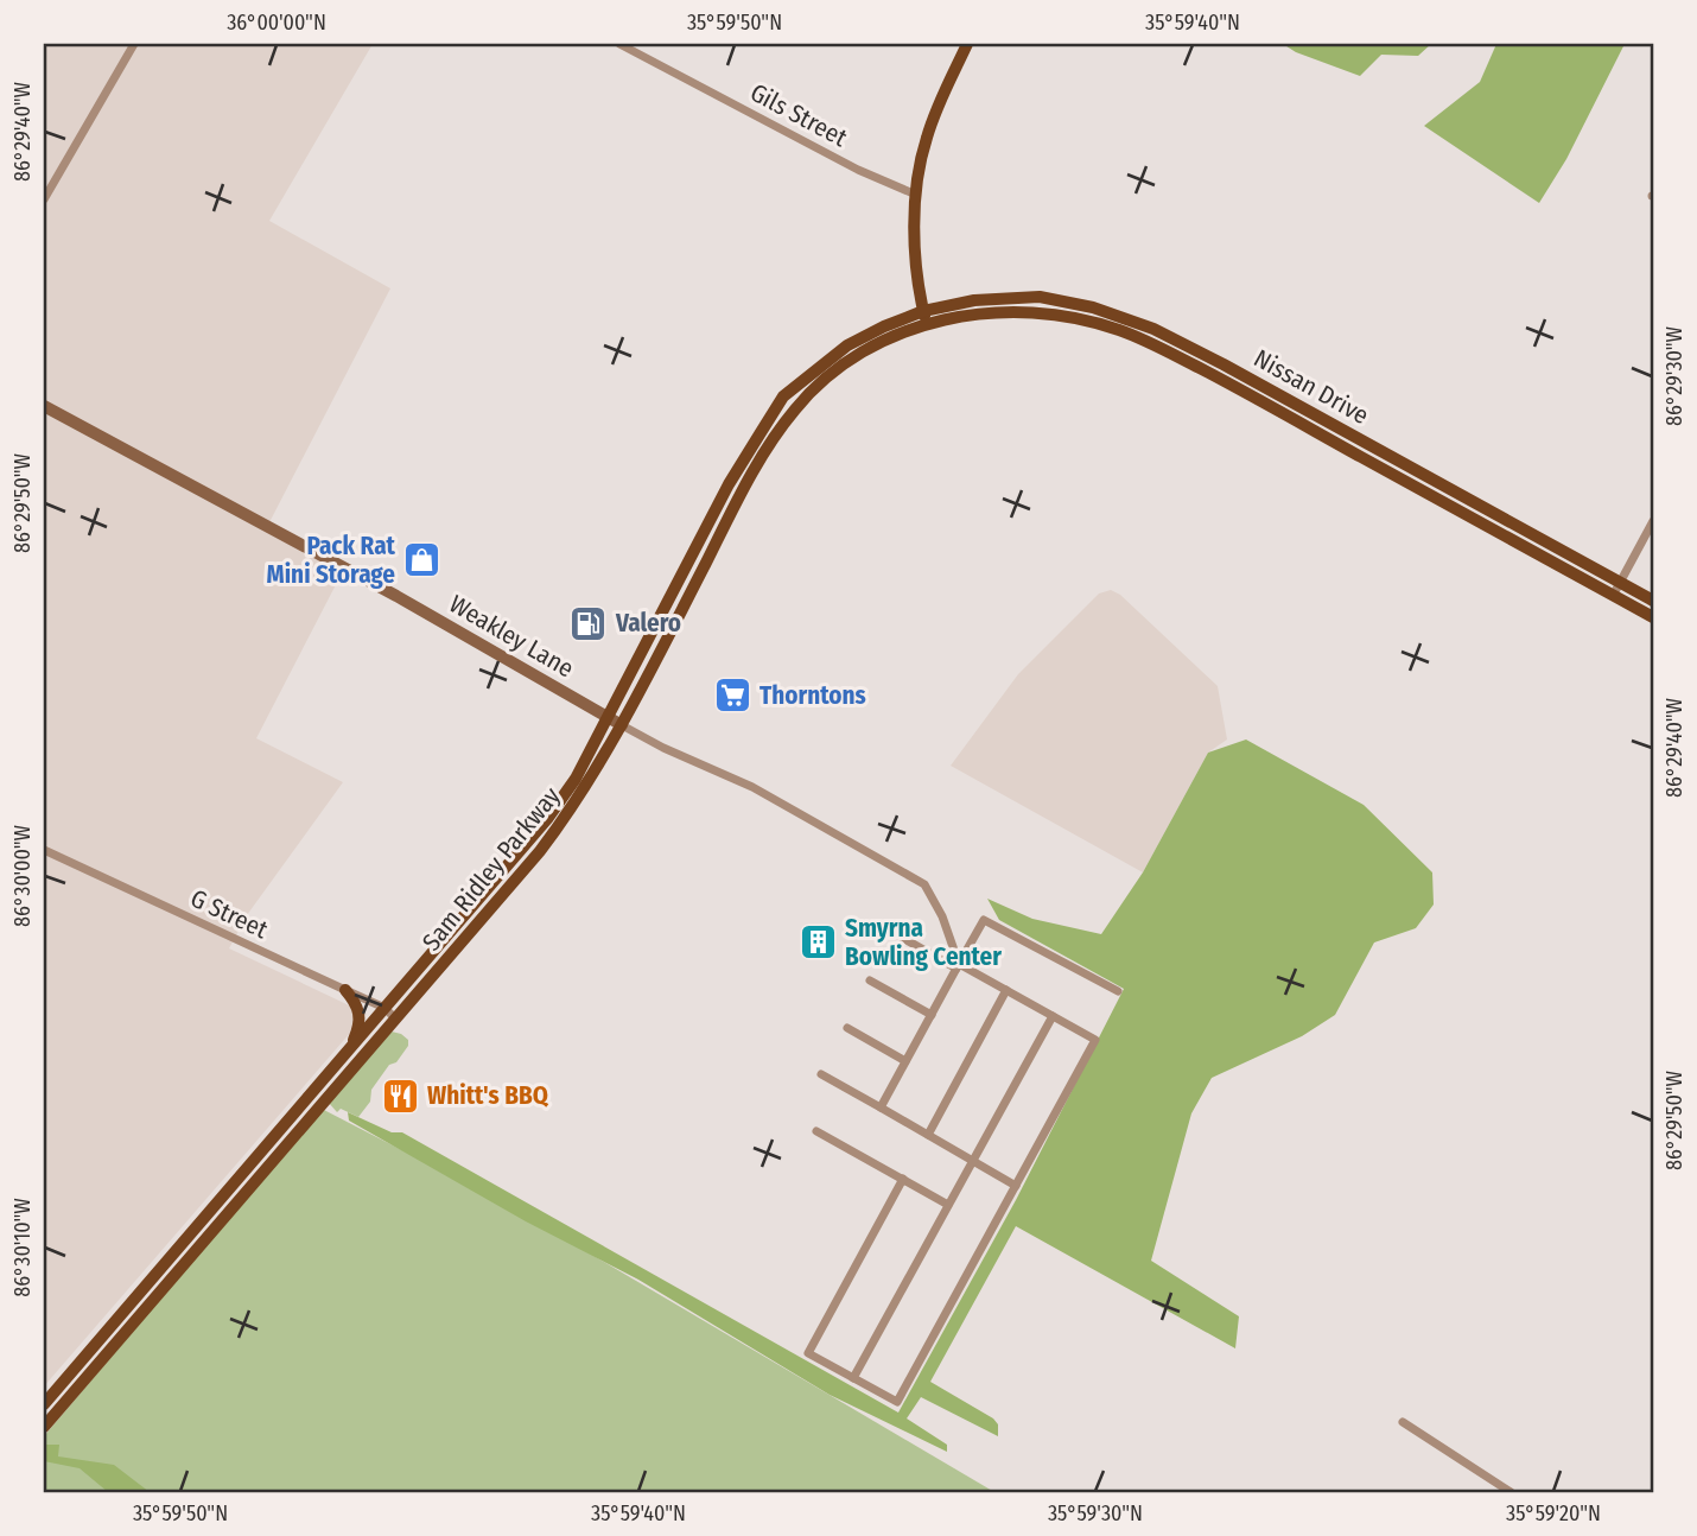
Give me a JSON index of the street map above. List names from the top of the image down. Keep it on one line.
{"streets":{"main road":["Nissan Drive","Weakley Lane","Sam Ridley Parkway"],"street":["Gils Street","G Street"]},"crossings":[["Nissan Drive","Sam Ridley Parkway"],["Weakley Lane","Sam Ridley Parkway"],["Sam Ridley Parkway","G Street"]],"places":{"shop":["Pack Rat Mini Storage"],"fuel station":["Valero"],"supermarket":["Thorntons"],"building":["Smyrna Bowling Center"],"restaurant":["Whitt's BBQ"]},"coordinates":["36°00'00\"N","35°59'50\"N","35°59'40\"N","86°29'40\"W","86°29'30\"W","86°29'50\"W","86°30'00\"W","86°30'10\"W","35°59'30\"N","35°59'20\"N"]}
